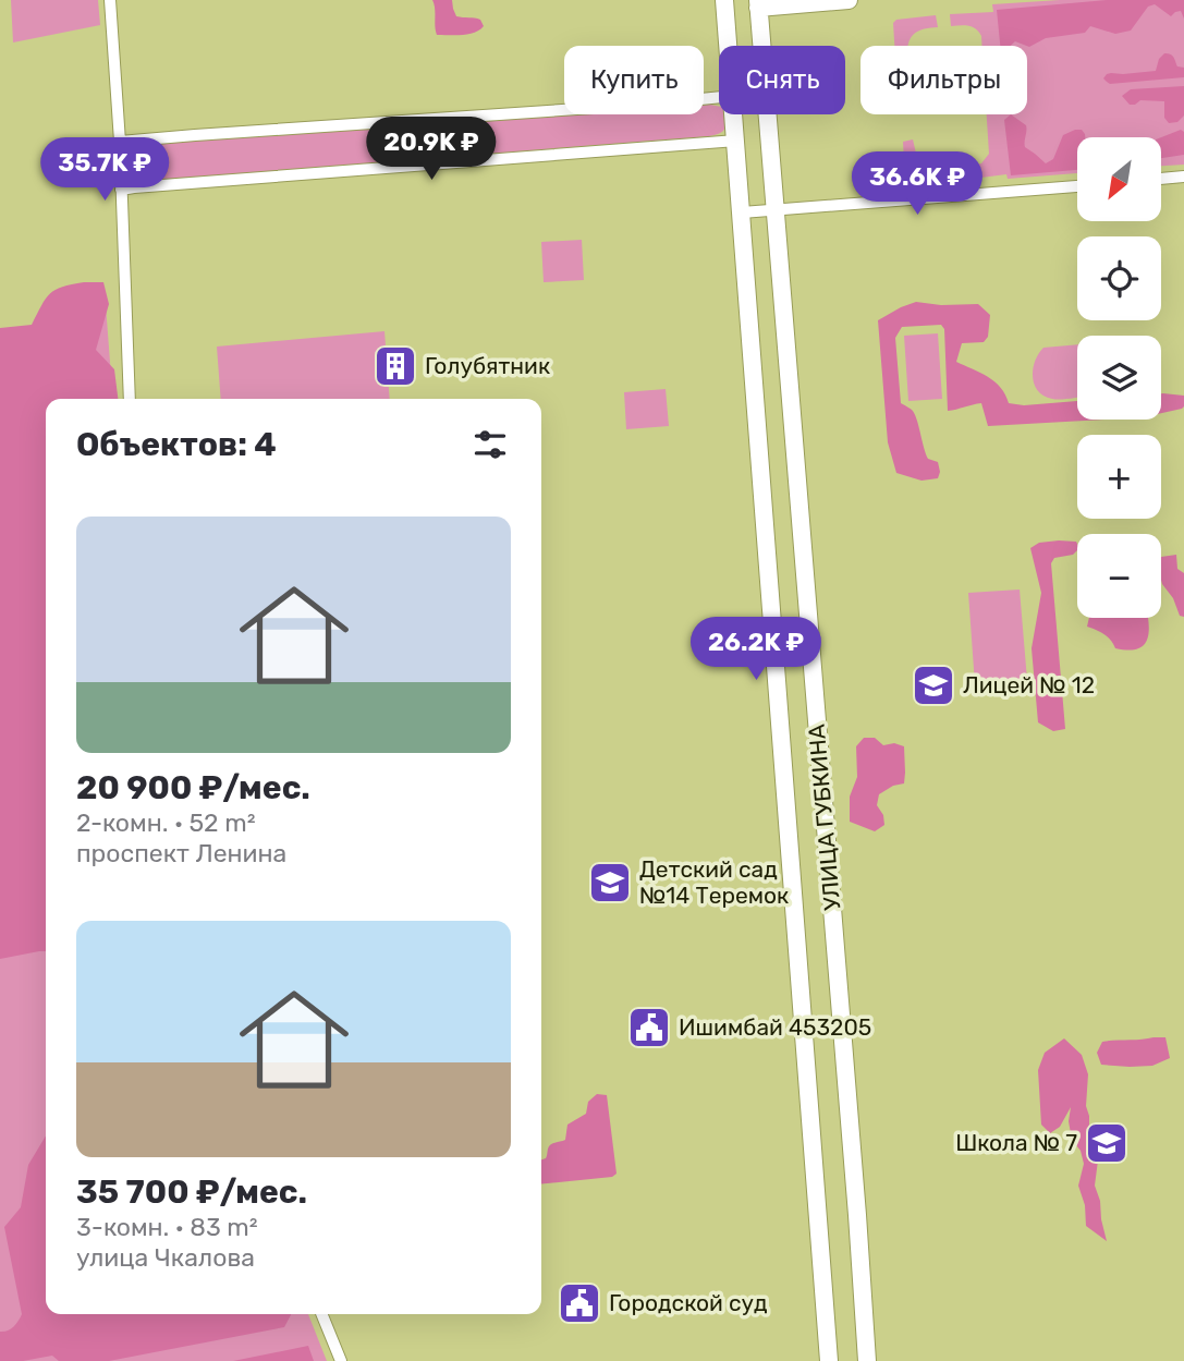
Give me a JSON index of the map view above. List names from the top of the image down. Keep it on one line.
{"streets":{"main road":["УЛИЦА ГУБКИНА"]},"places":{"building":["Голубятник"],"school or university":["Лицей № 12","Детский сад №14 Теремок","Школа № 7"],"public building":["Ишимбай 453205","Городской суд"]},"north":"bottom left","page":{"chip":["Купить","Снять","Фильтры"],"price":["20.9K ₽","35.7K ₽","36.6K ₽","26.2K ₽"],"map_buttons":["+","−"],"heading":"Объектов: 4","list":[{"name":"20 900 ₽/мес.","note":"2-комн. · 52 m² · проспект Ленина"},{"name":"35 700 ₽/мес.","note":"3-комн. · 83 m² · улица Чкалова"}]}}
